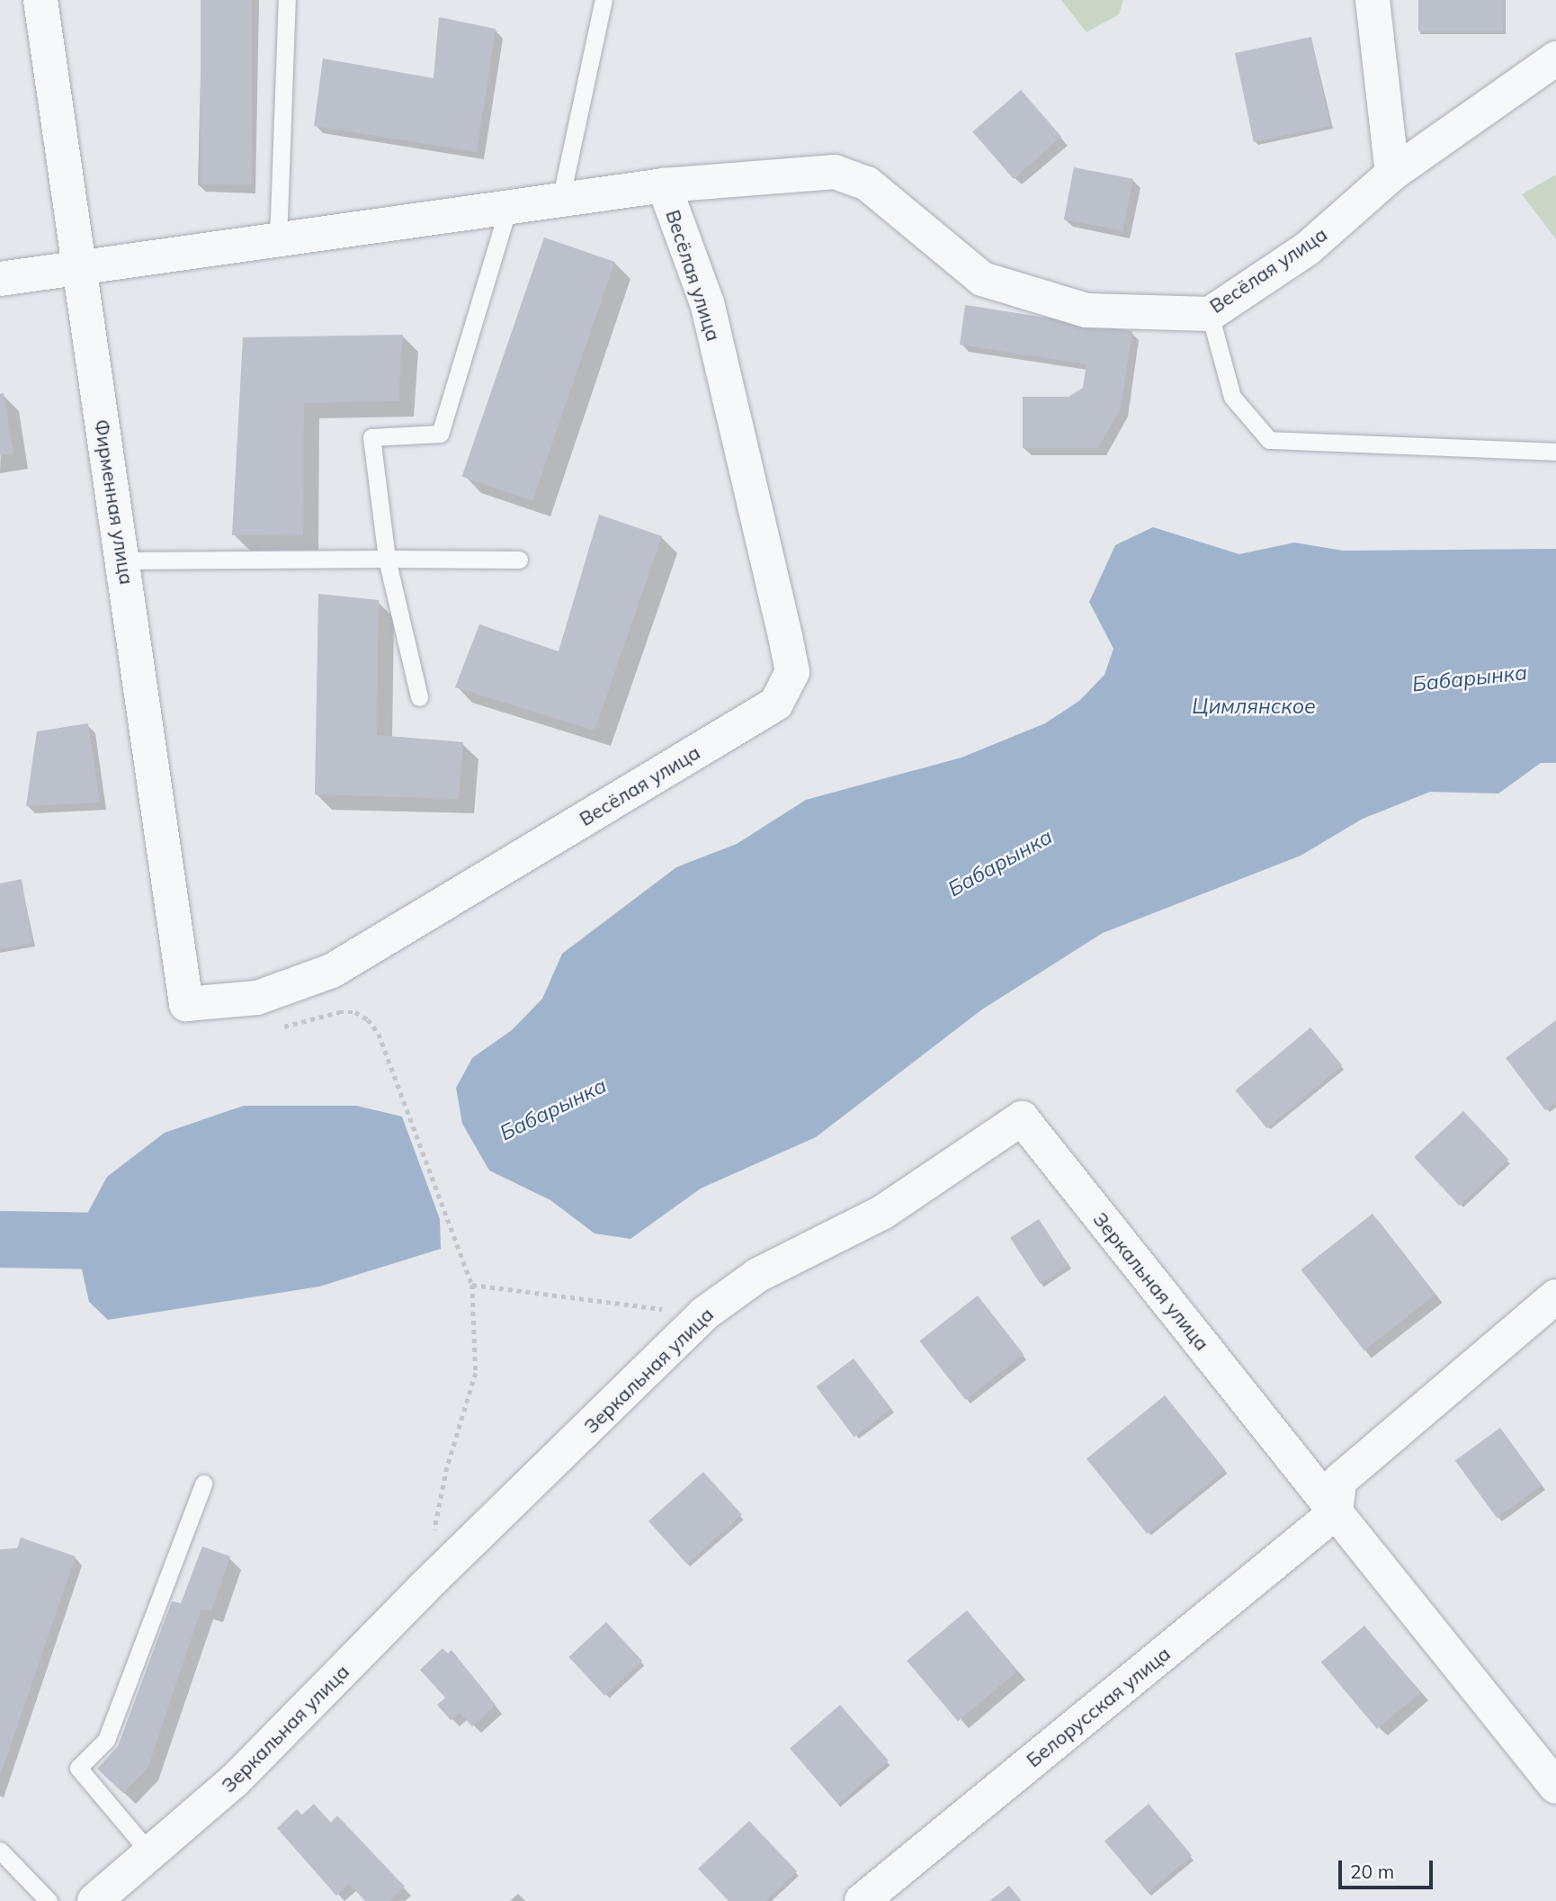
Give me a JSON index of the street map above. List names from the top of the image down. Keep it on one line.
{"streets":{"street":["Весёлая улица","Фирменная улица","Зеркальная улица","Белорусская улица"]},"crossings":[["Весёлая улица","Фирменная улица"],["Зеркальная улица","Белорусская улица"]],"water":["Бабарынка","Цимлянское"],"scale_bar":"20 m"}
